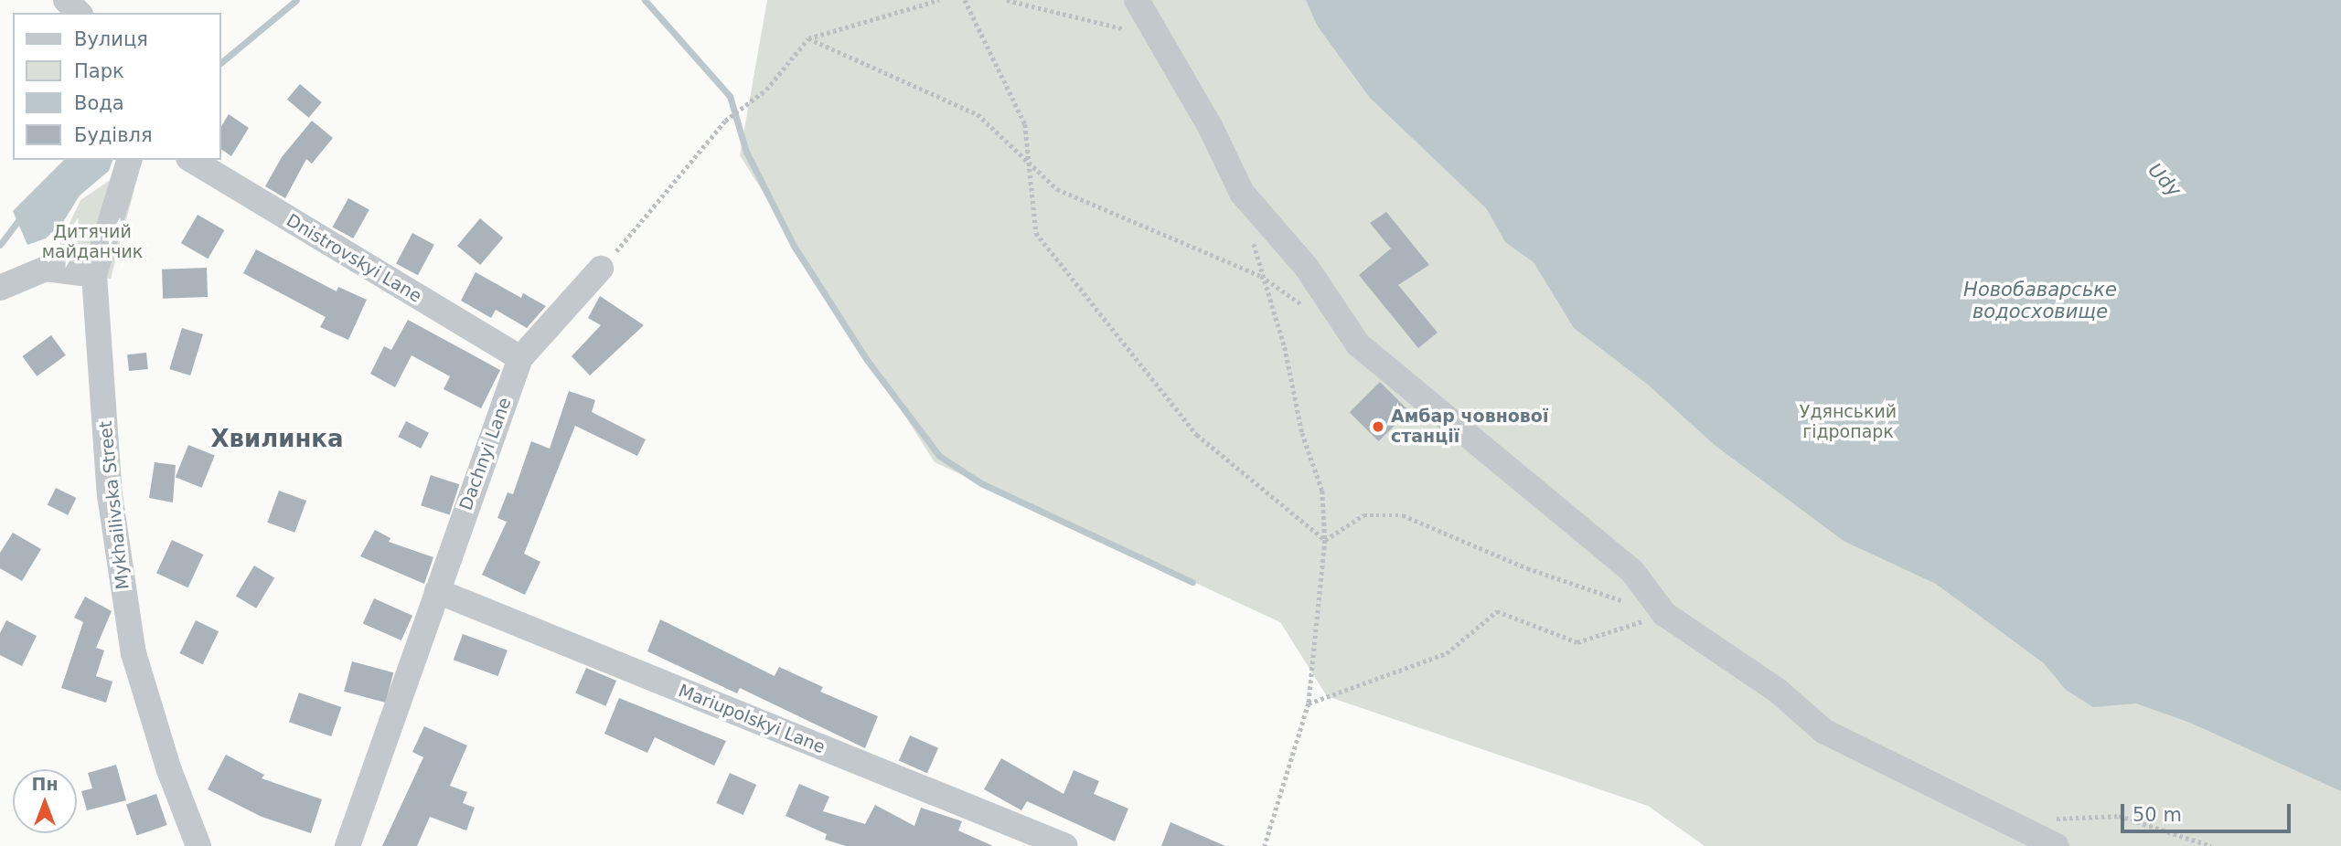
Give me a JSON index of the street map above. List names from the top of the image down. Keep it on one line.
{"streets":{"street":["Dnistrovskyi Lane","Dachnyi Lane","Mykhailivska Street","Mariupolskyi Lane"]},"crossings":[["Dnistrovskyi Lane","Dachnyi Lane"],["Dachnyi Lane","Mariupolskyi Lane"]],"districts":["Хвилинка"],"water":["Udy","Новобаварське водосховище"],"parks":["Дитячий майданчик","Удянський гідропарк"],"places":["Амбар човнової станції"],"legend":["Вулиця","Парк","Вода","Будівля"],"scale_bar":"50 m","north":"top"}
